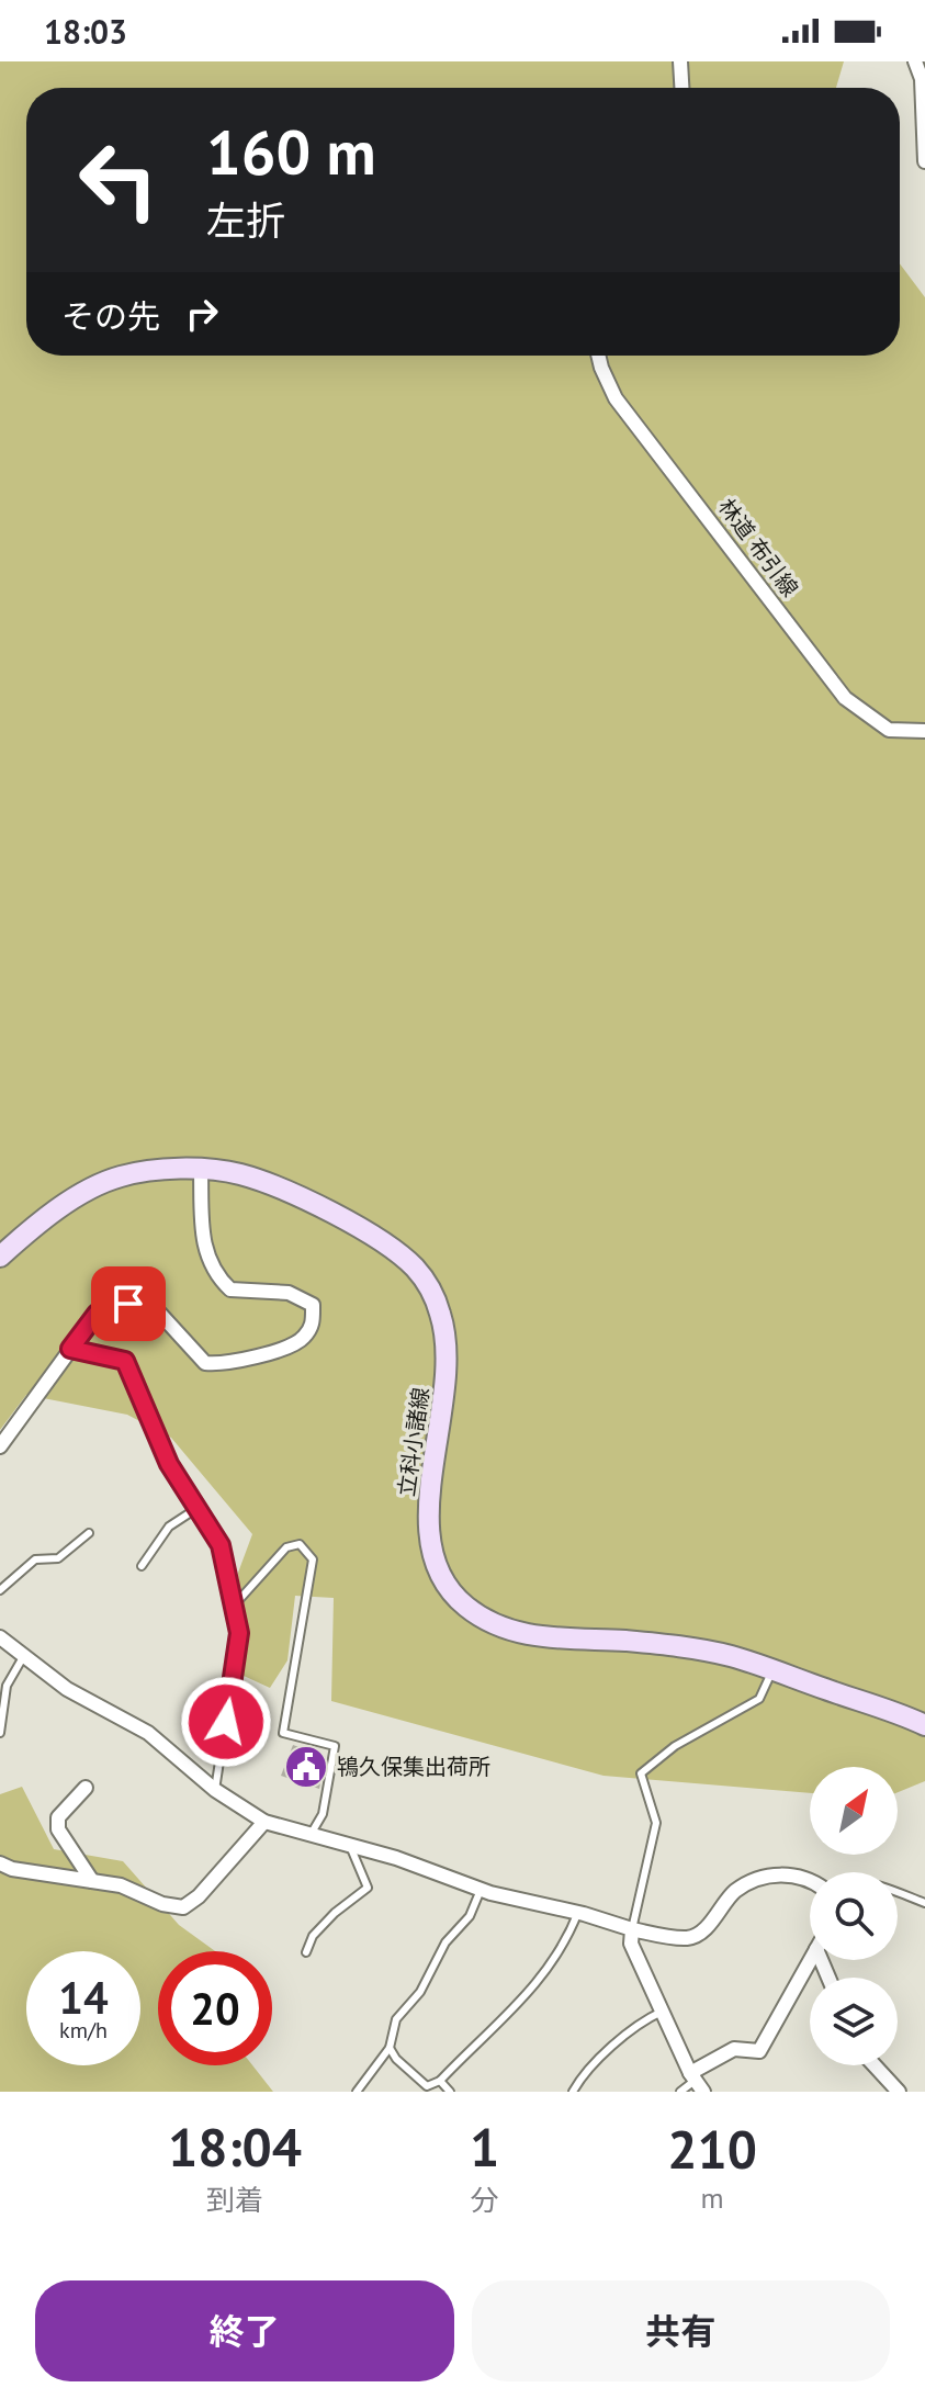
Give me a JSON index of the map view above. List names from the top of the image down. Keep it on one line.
{"streets":{"main road":["立科小諸線"],"street":["林道 布引線"]},"places":{"public building":["鴇久保集出荷所"]},"north":"top right","page":{"status":"18:03","turn":["160 m","左折"],"then":"その先","speed":"14 km/h","limit":"20","eta":["18:04","到着","1","分","210","m"],"buttons":["終了","共有"]}}
